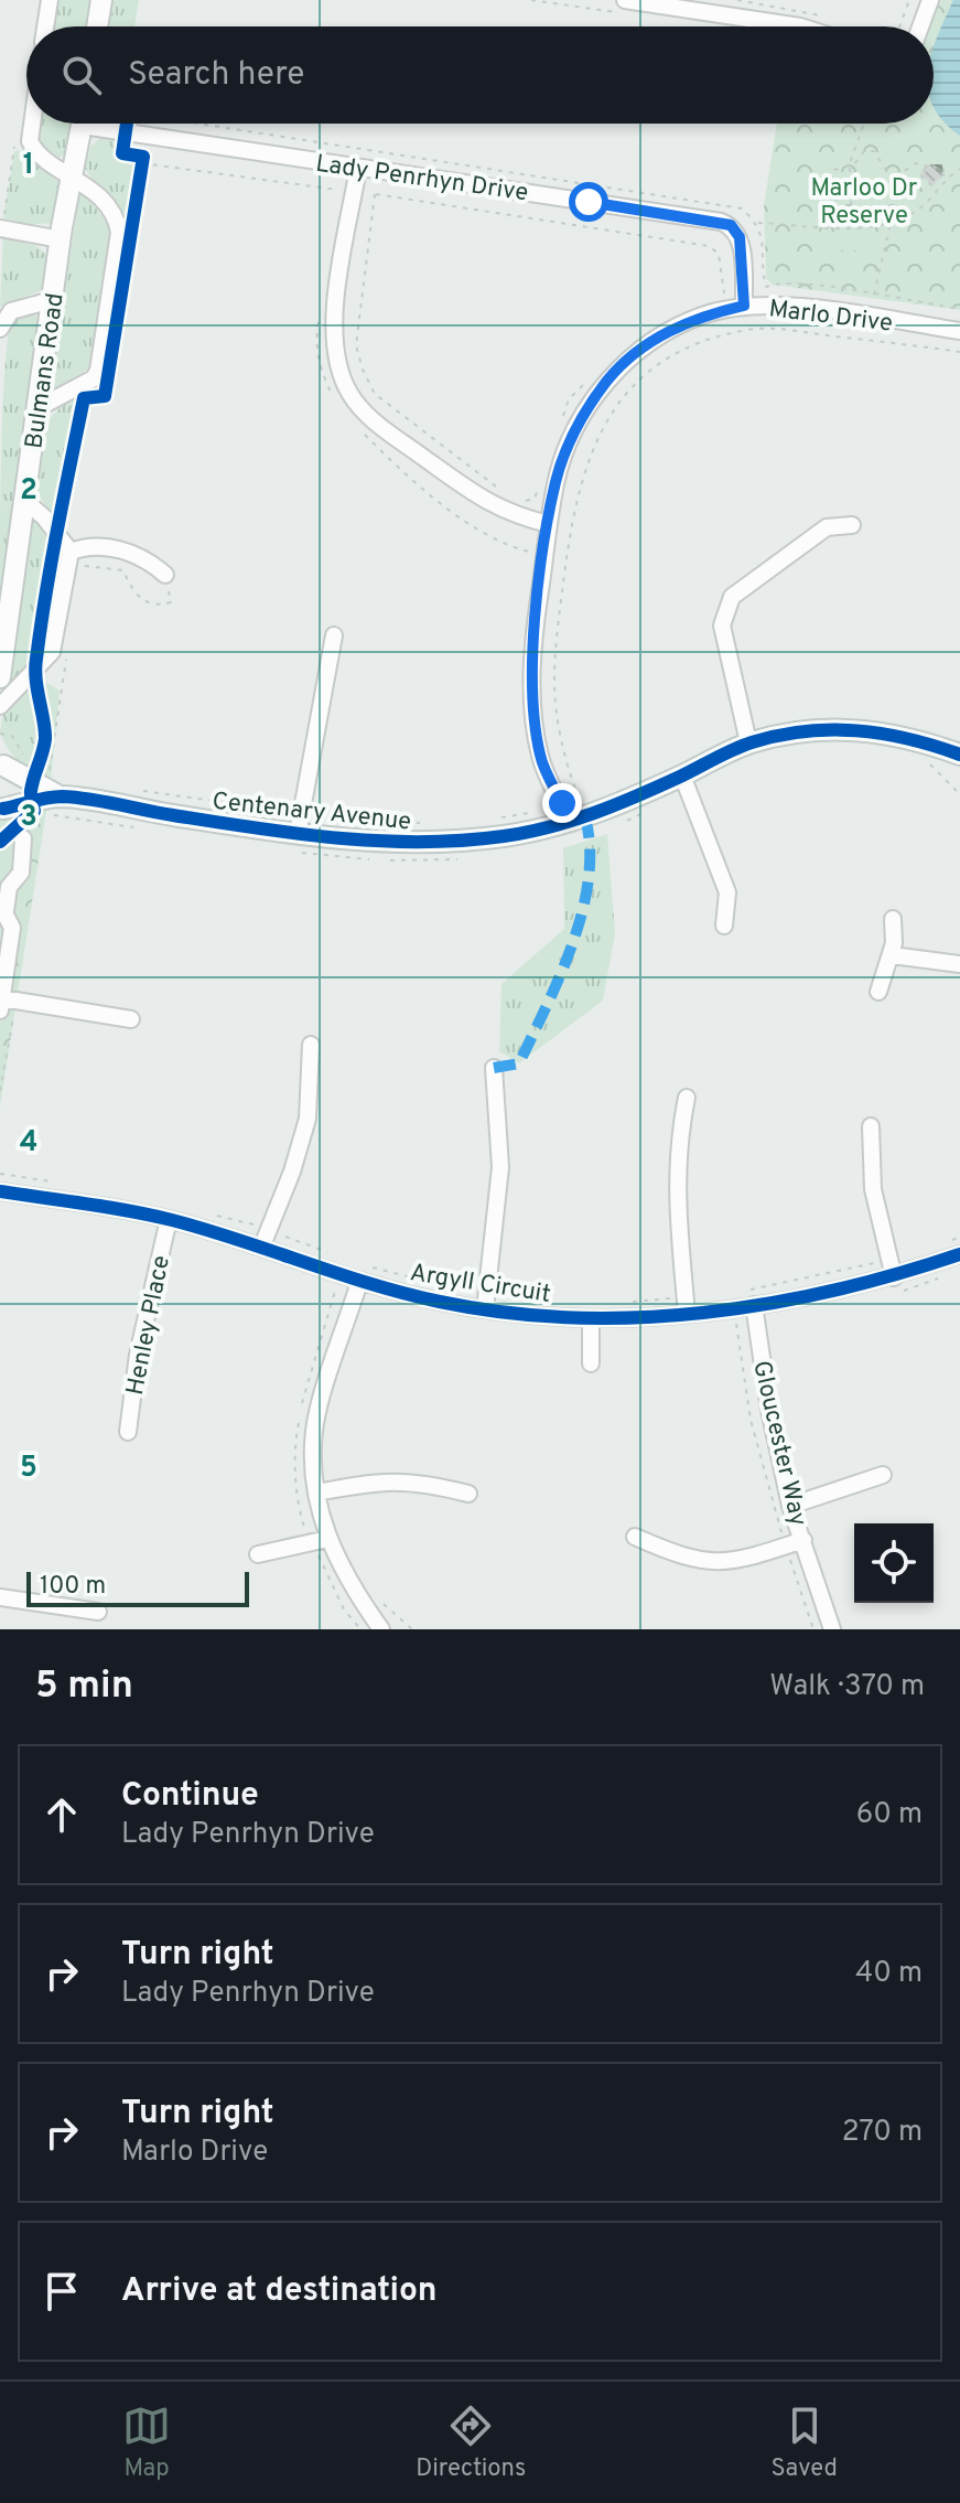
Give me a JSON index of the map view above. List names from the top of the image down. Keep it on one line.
{"streets":{"street":["Lady Penrhyn Drive","Marlo Drive","Bulmans Road","Centenary Avenue","Argyll Circuit","Henley Place","Gloucester Way"]},"crossings":[["Lady Penrhyn Drive","Marlo Drive"],["Marlo Drive","Centenary Avenue"],["Argyll Circuit","Henley Place"],["Argyll Circuit","Gloucester Way"]],"parks":["Marloo Dr Reserve"],"scale_bar":"100 m","page":{"search":"Search here","scale":"100 m","heading":["5 min","Walk · 370 m"],"list":[["Continue","Lady Penrhyn Drive","60 m"],["Turn right","Lady Penrhyn Drive","40 m"],["Turn right","Marlo Drive","270 m"],"Arrive at destination"],"nav":["Map","Directions","Saved"]},"grid":{"rows":["1","2","3","4","5"]}}
